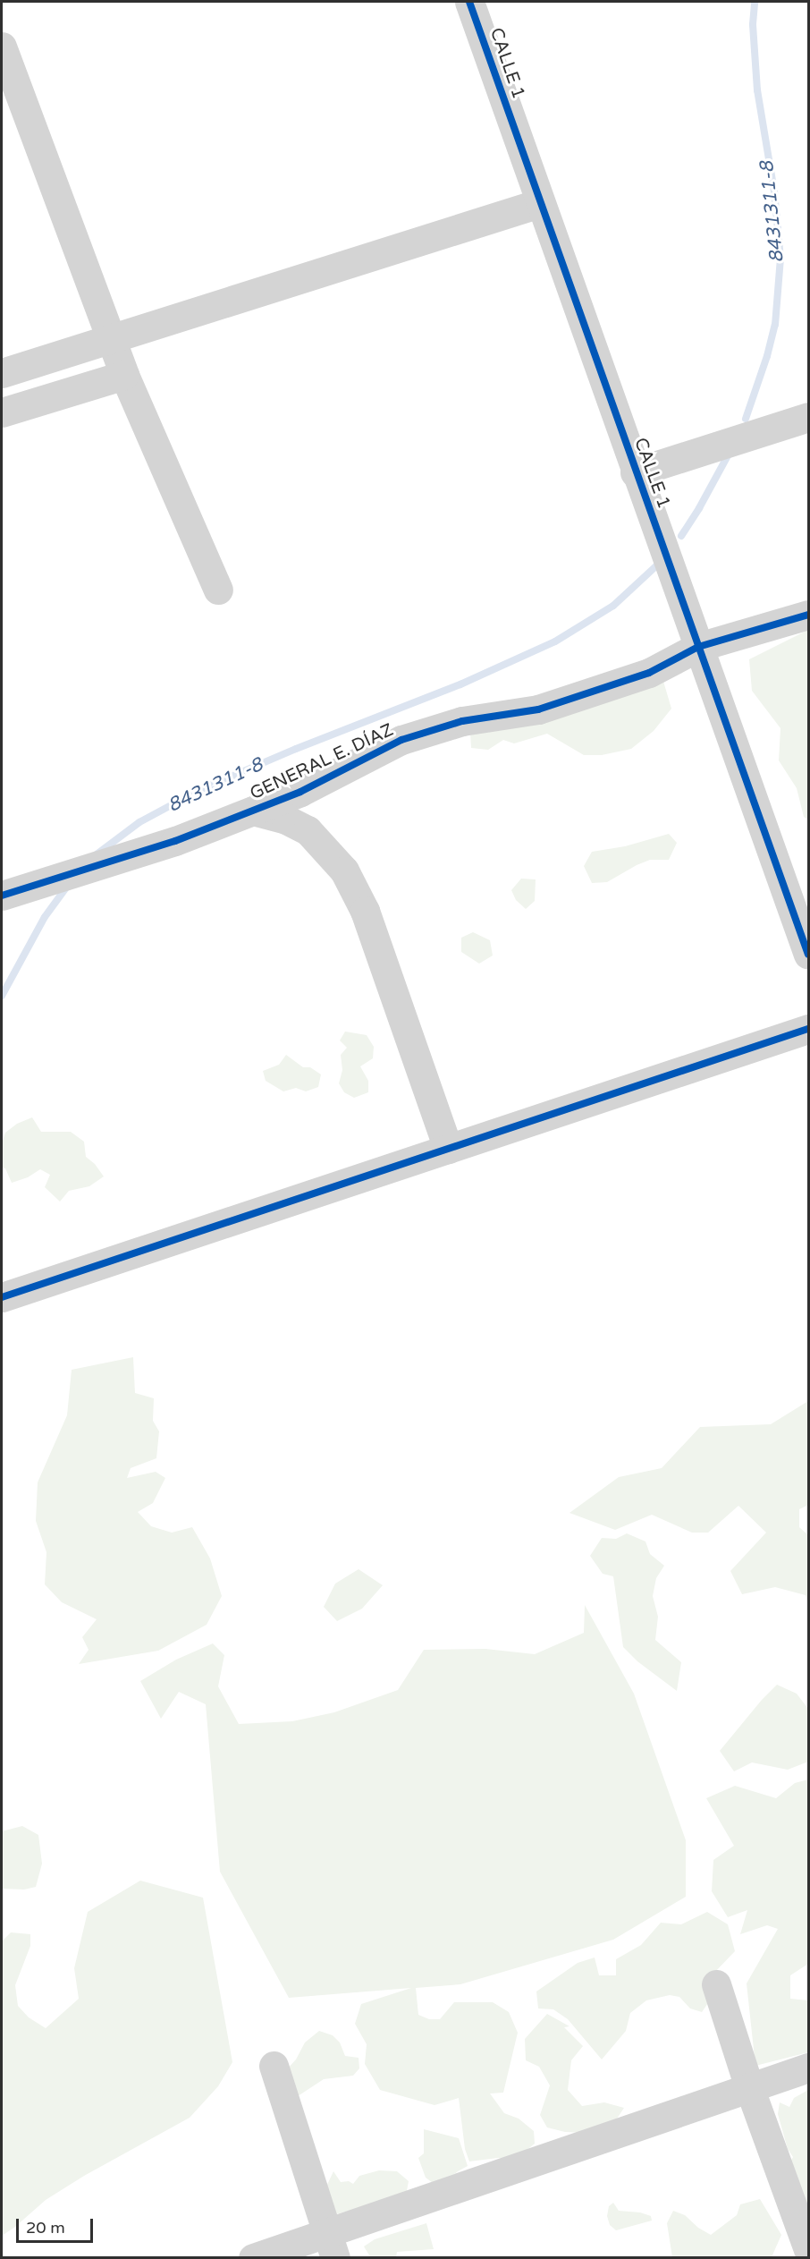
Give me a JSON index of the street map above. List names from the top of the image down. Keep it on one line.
{"streets":{"street":["CALLE 1","GENERAL E. DÍAZ"]},"crossings":[["CALLE 1","GENERAL E. DÍAZ"]],"water":["8431311-8"],"scale_bar":"20 m"}
